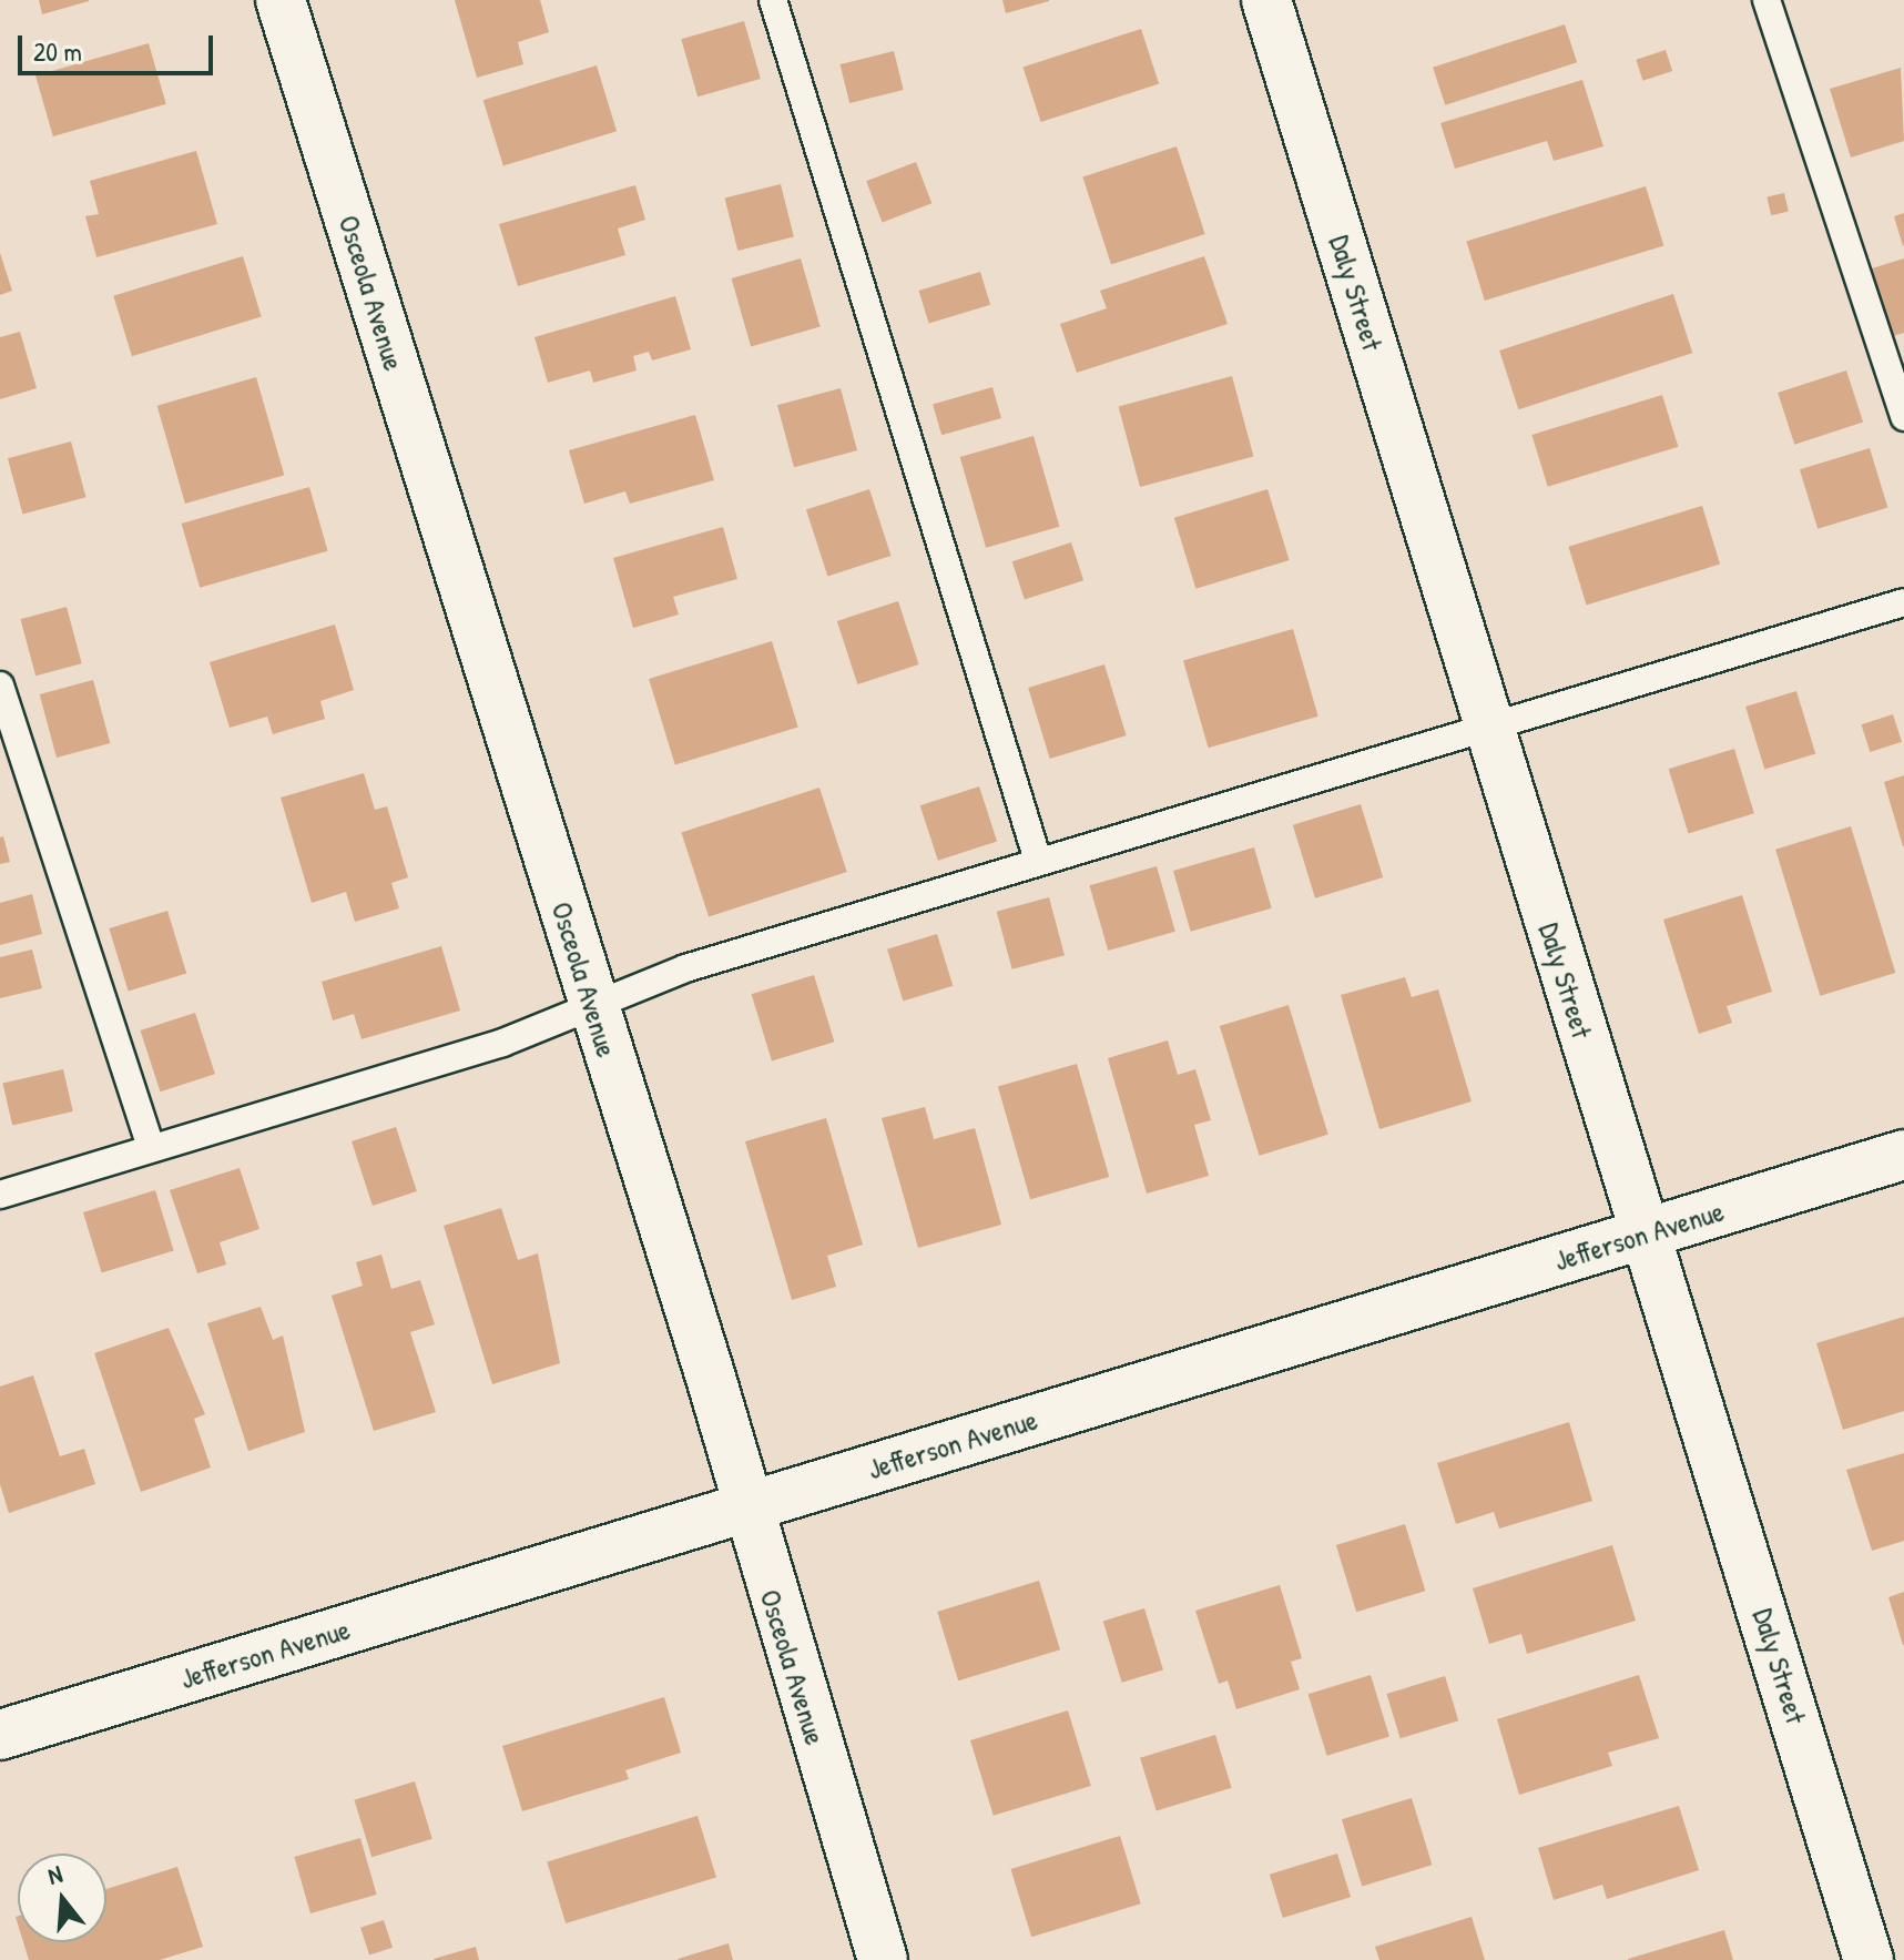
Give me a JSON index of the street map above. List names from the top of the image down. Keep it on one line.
{"streets":{"street":["Osceola Avenue","Daly Street","Jefferson Avenue"]},"crossings":[["Osceola Avenue","Jefferson Avenue"],["Daly Street","Jefferson Avenue"]],"scale_bar":"20 m","north":"top"}
